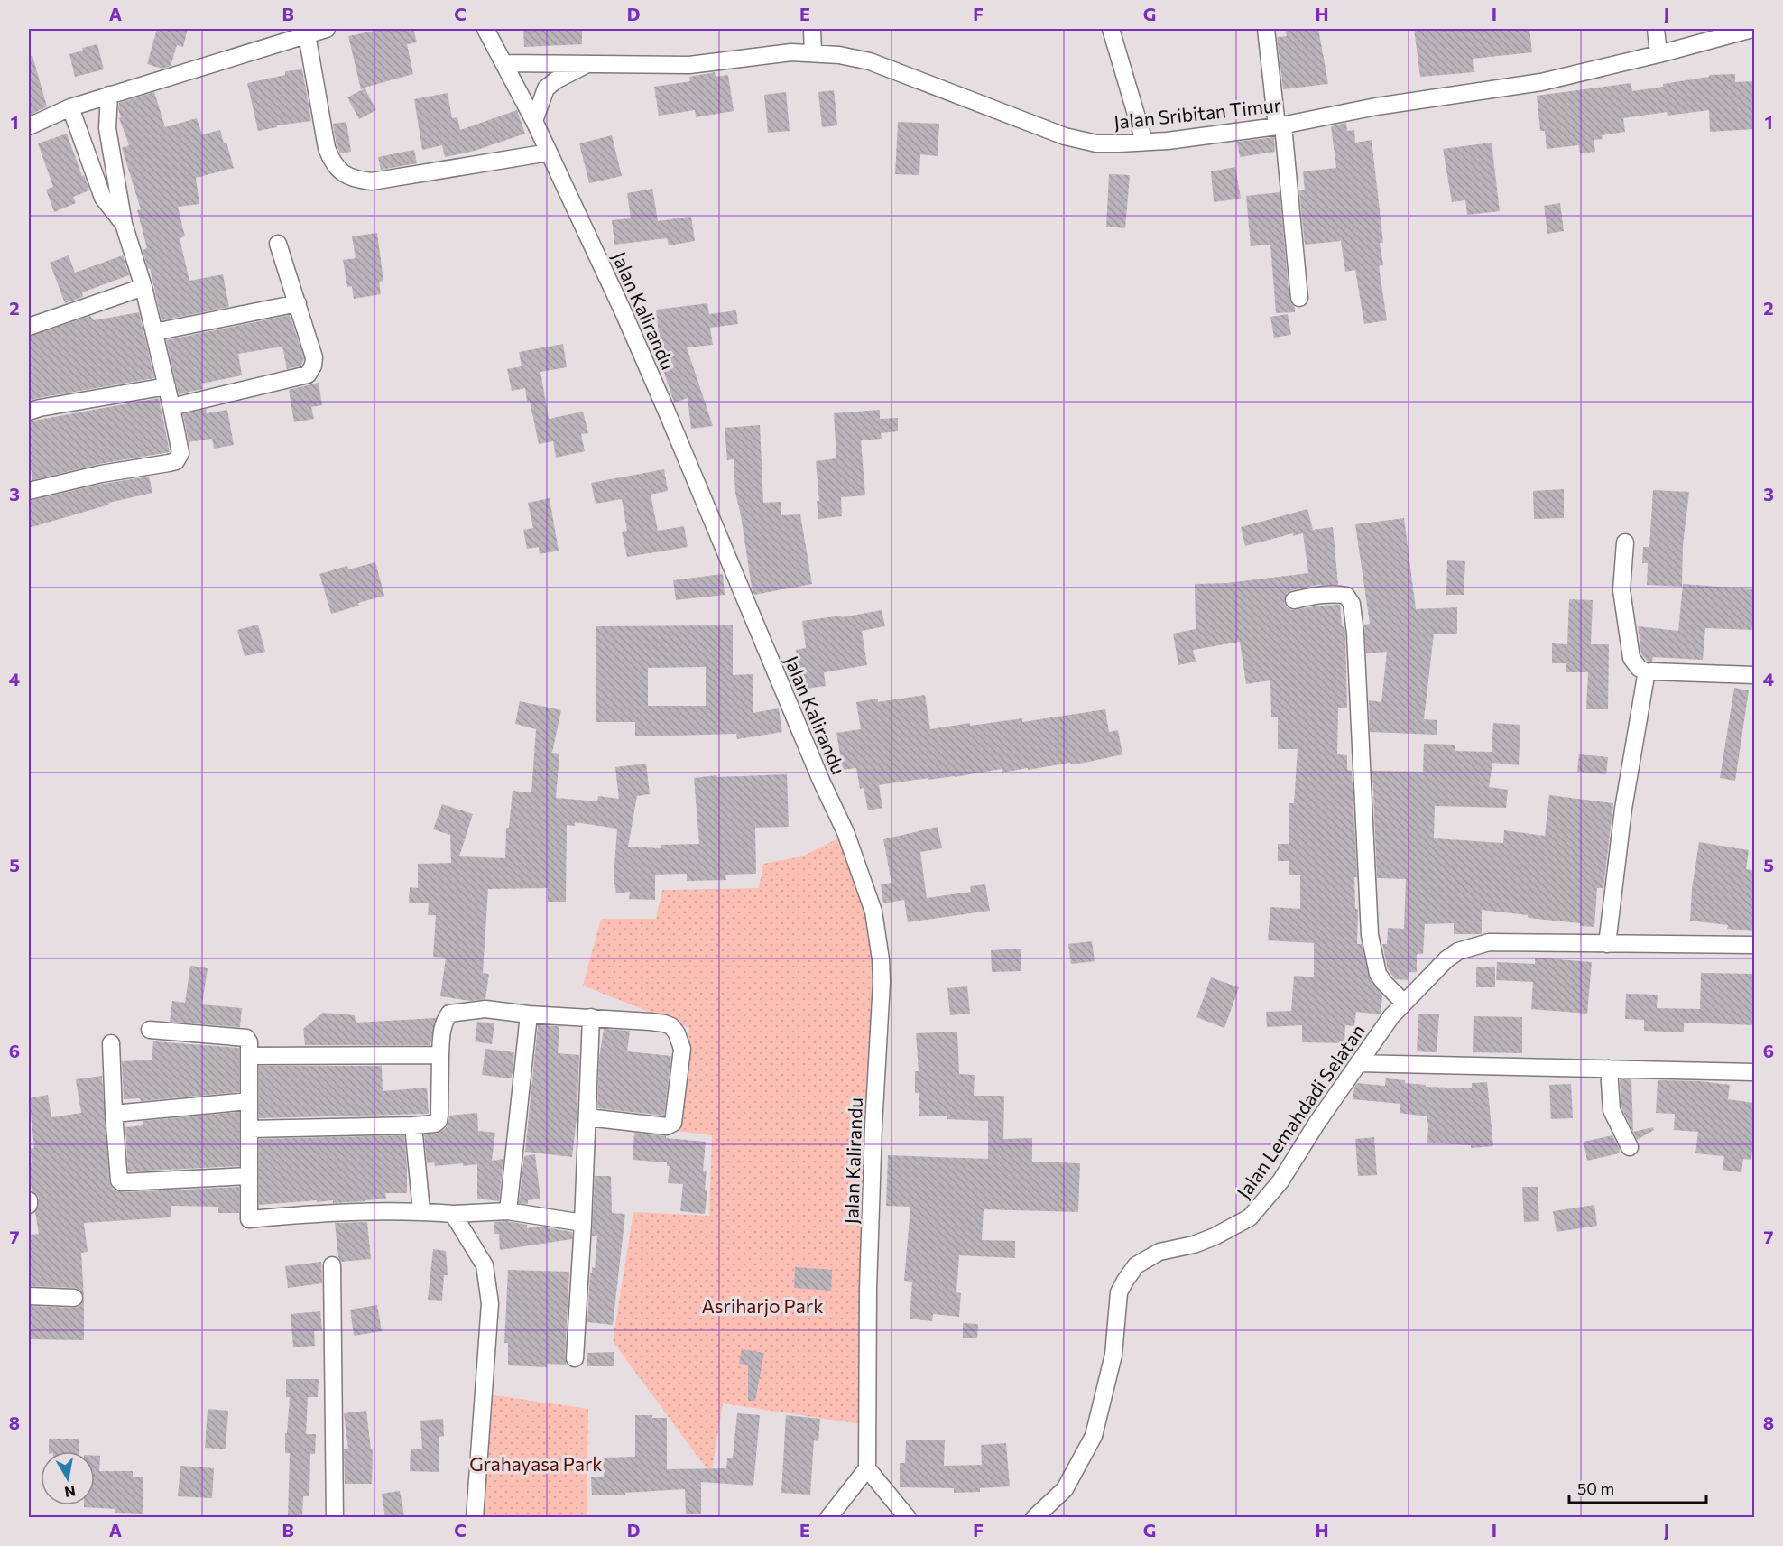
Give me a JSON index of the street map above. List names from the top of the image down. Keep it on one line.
{"streets":{"street":["Jalan Sribitan Timur","Jalan Kalirandu","Jalan Lemahdadi Selatan"]},"crossings":[["Jalan Sribitan Timur","Jalan Kalirandu"]],"parks":["Asriharjo Park","Grahayasa Park"],"scale_bar":"50 m","north":"bottom","grid":{"columns":["A","B","C","D","E","F","G","H","I","J"],"rows":["1","2","3","4","5","6","7","8"]}}
